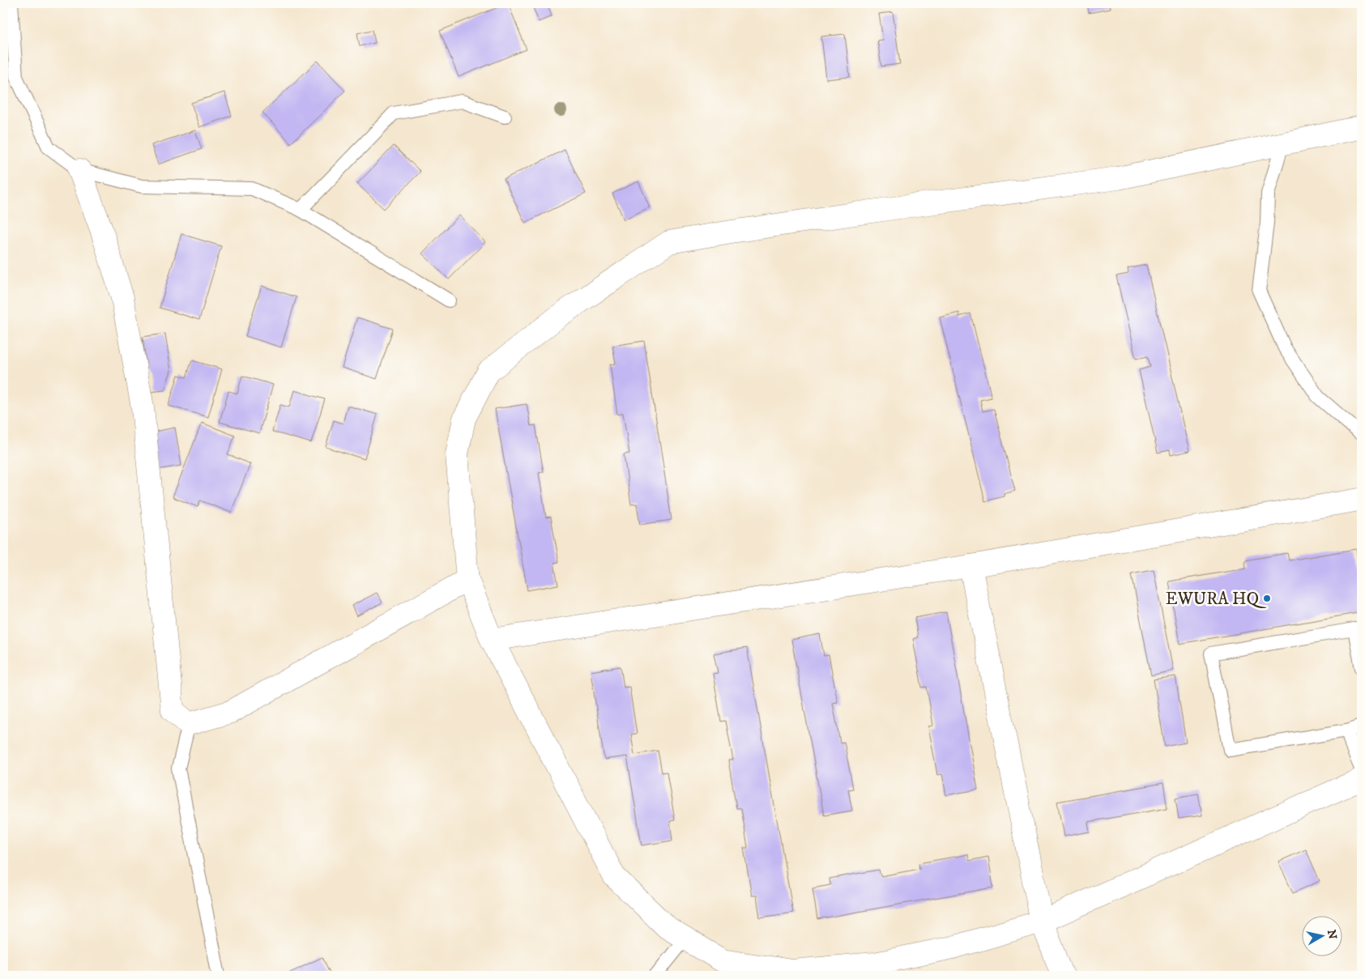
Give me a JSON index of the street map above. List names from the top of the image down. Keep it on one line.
{"places":["EWURA HQ"],"north":"right"}
